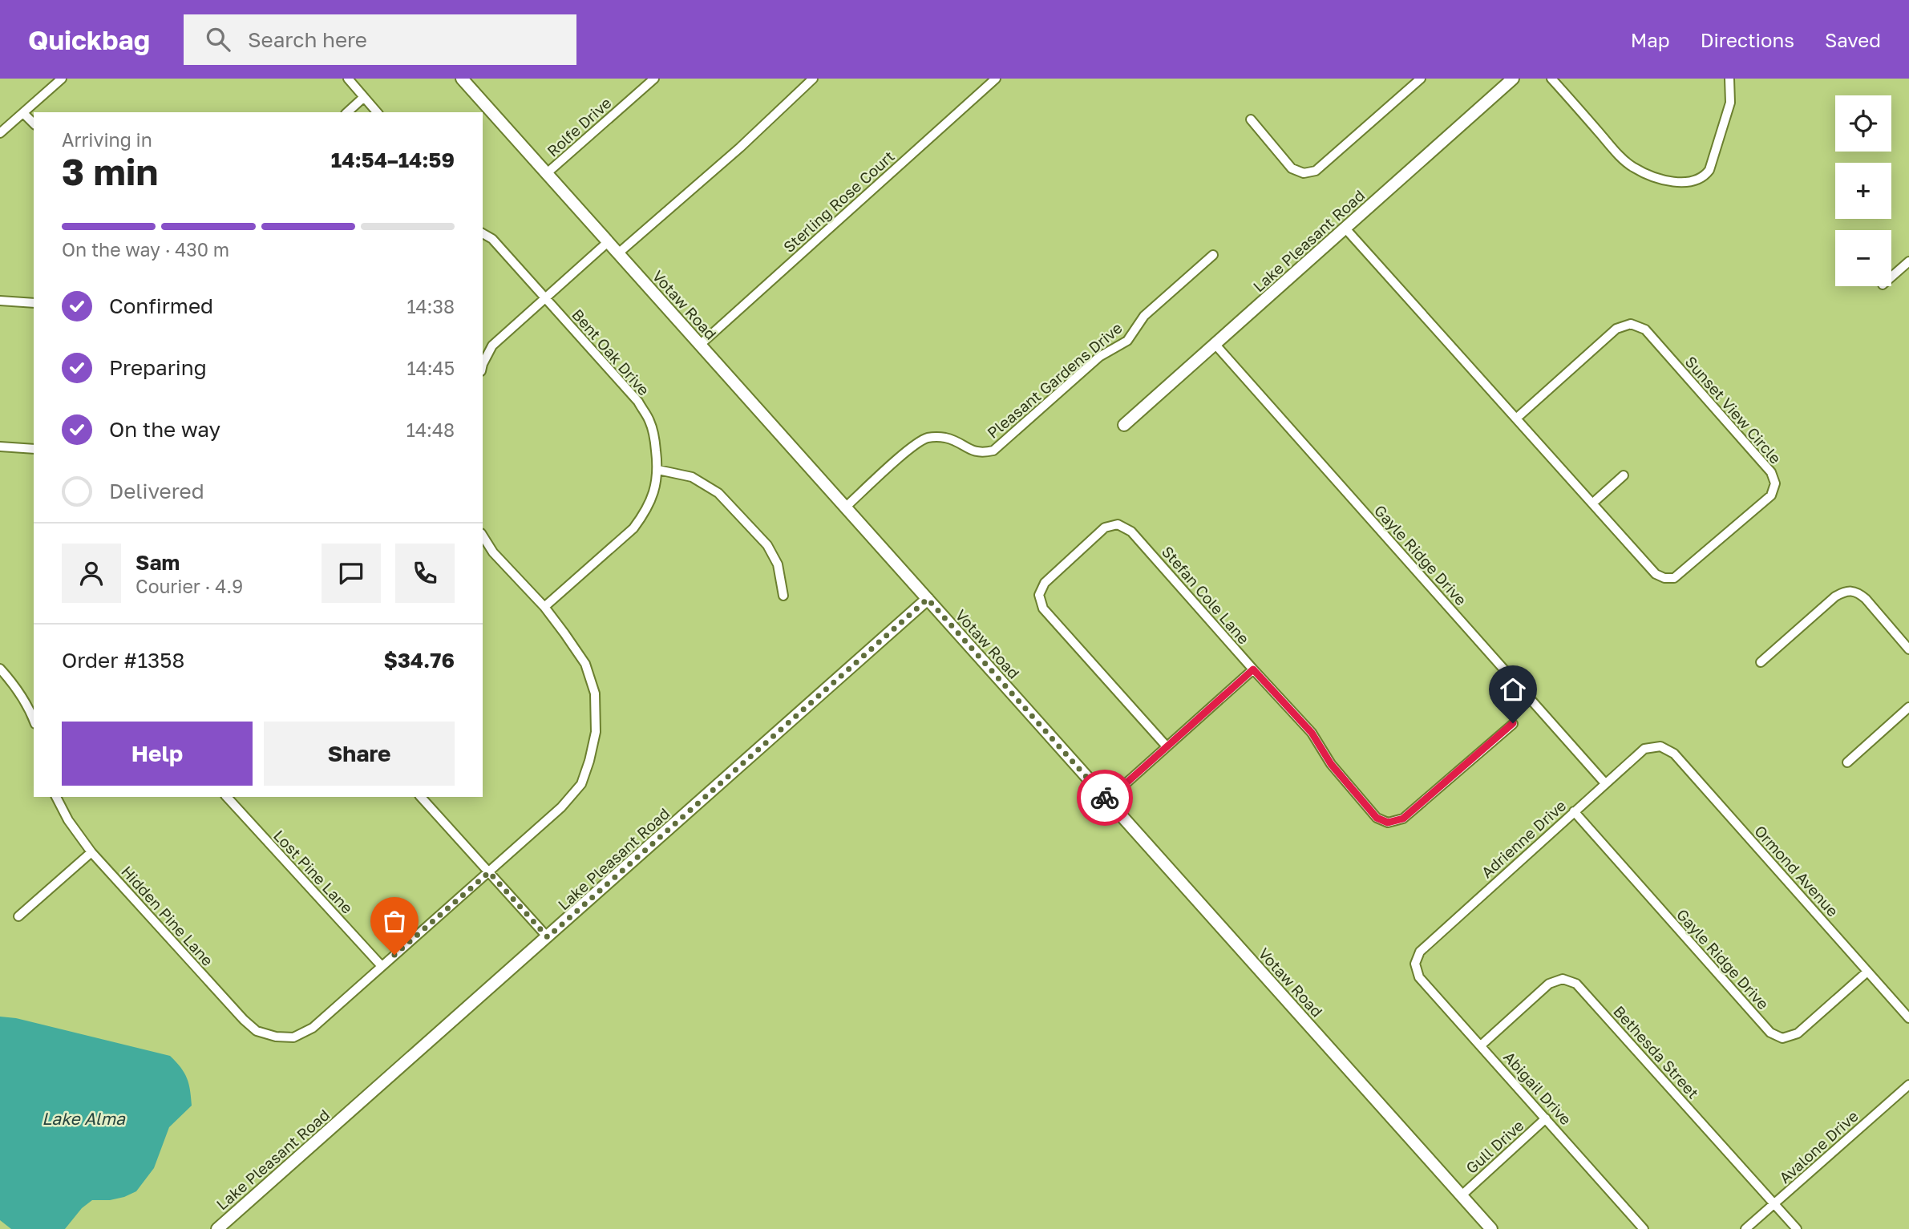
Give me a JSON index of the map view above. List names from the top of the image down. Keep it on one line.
{"streets":{"street":["Rolfe Drive","Sterling Rose Court","Lake Pleasant Road","Votaw Road","Bent Oak Drive","Pleasant Gardens Drive","Sunset View Circle","Gayle Ridge Drive","Stefan Cole Lane","Adrienne Drive","Ormond Avenue","Lost Pine Lane","Hidden Pine Lane","Bethesda Street","Abigail Drive","Gull Drive","Avalone Drive"]},"crossings":[["Rolfe Drive","Votaw Road"],["Sterling Rose Court","Votaw Road"],["Lake Pleasant Road","Votaw Road"],["Lake Pleasant Road","Sunset View Circle"],["Lake Pleasant Road","Gayle Ridge Drive"],["Votaw Road","Pleasant Gardens Drive"],["Votaw Road","Gull Drive"],["Gayle Ridge Drive","Adrienne Drive"],["Gayle Ridge Drive","Ormond Avenue"],["Adrienne Drive","Ormond Avenue"],["Adrienne Drive","Abigail Drive"],["Lost Pine Lane","Hidden Pine Lane"],["Bethesda Street","Abigail Drive"],["Bethesda Street","Avalone Drive"],["Abigail Drive","Gull Drive"]],"water":["Lake Alma"],"page":{"header":"Quickbag","search":"Search here","nav":["Map","Directions","Saved"],"map_buttons":["+","−"],"heading":["3 min","Arriving in","14:54–14:59"],"panel":["Sam","Courier · 4.9","Order #1358","$34.76"],"bar":"On the way · 430 m","list":[["Confirmed","14:38"],["Preparing","14:45"],["On the way","14:48"],"Delivered"],"buttons":["Help","Share"]}}
